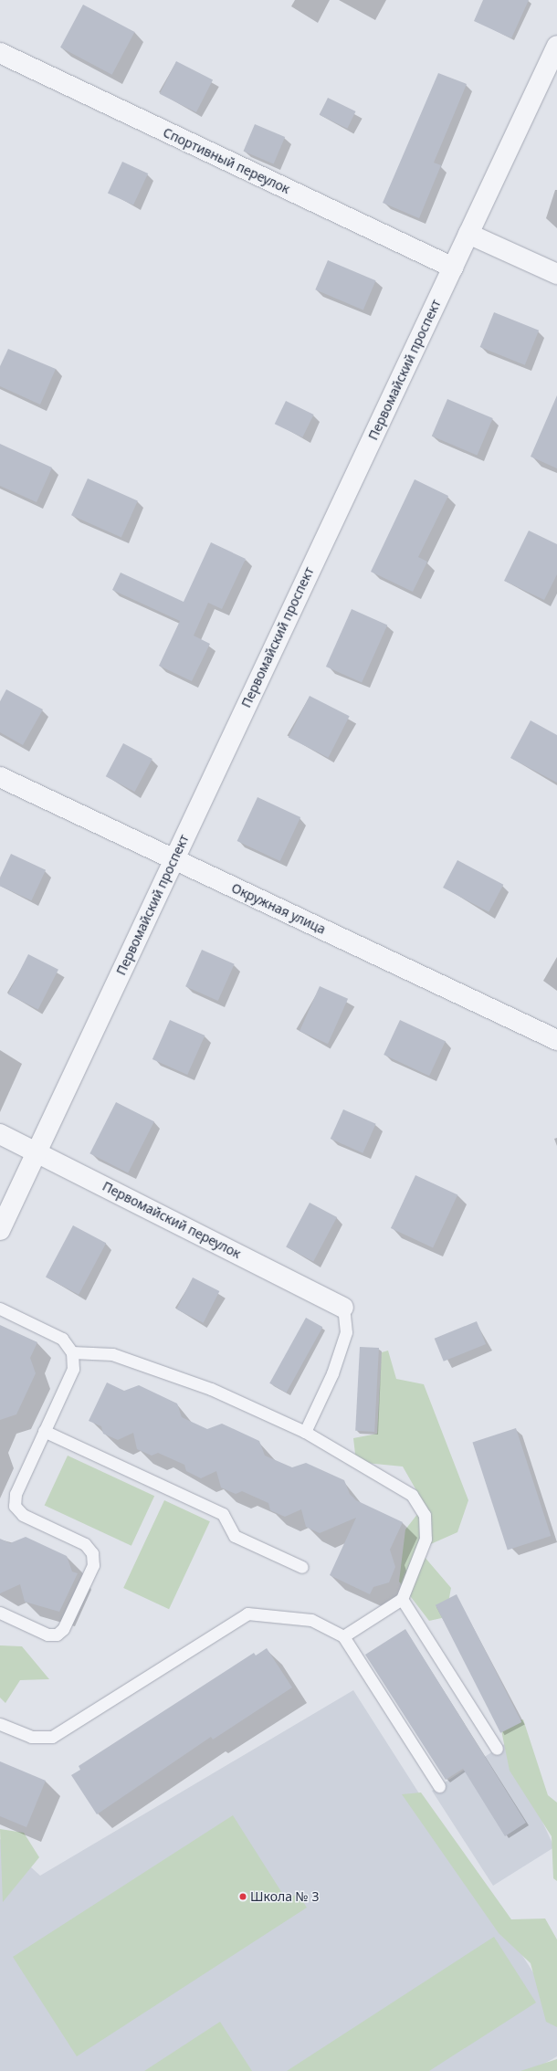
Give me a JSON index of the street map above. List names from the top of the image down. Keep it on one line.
{"streets":{"street":["Спортивный переулок","Первомайский проспект","Окружная улица","Первомайский переулок"]},"crossings":[["Спортивный переулок","Первомайский проспект"],["Первомайский проспект","Окружная улица"],["Первомайский проспект","Первомайский переулок"]],"places":["Школа № 3"]}
